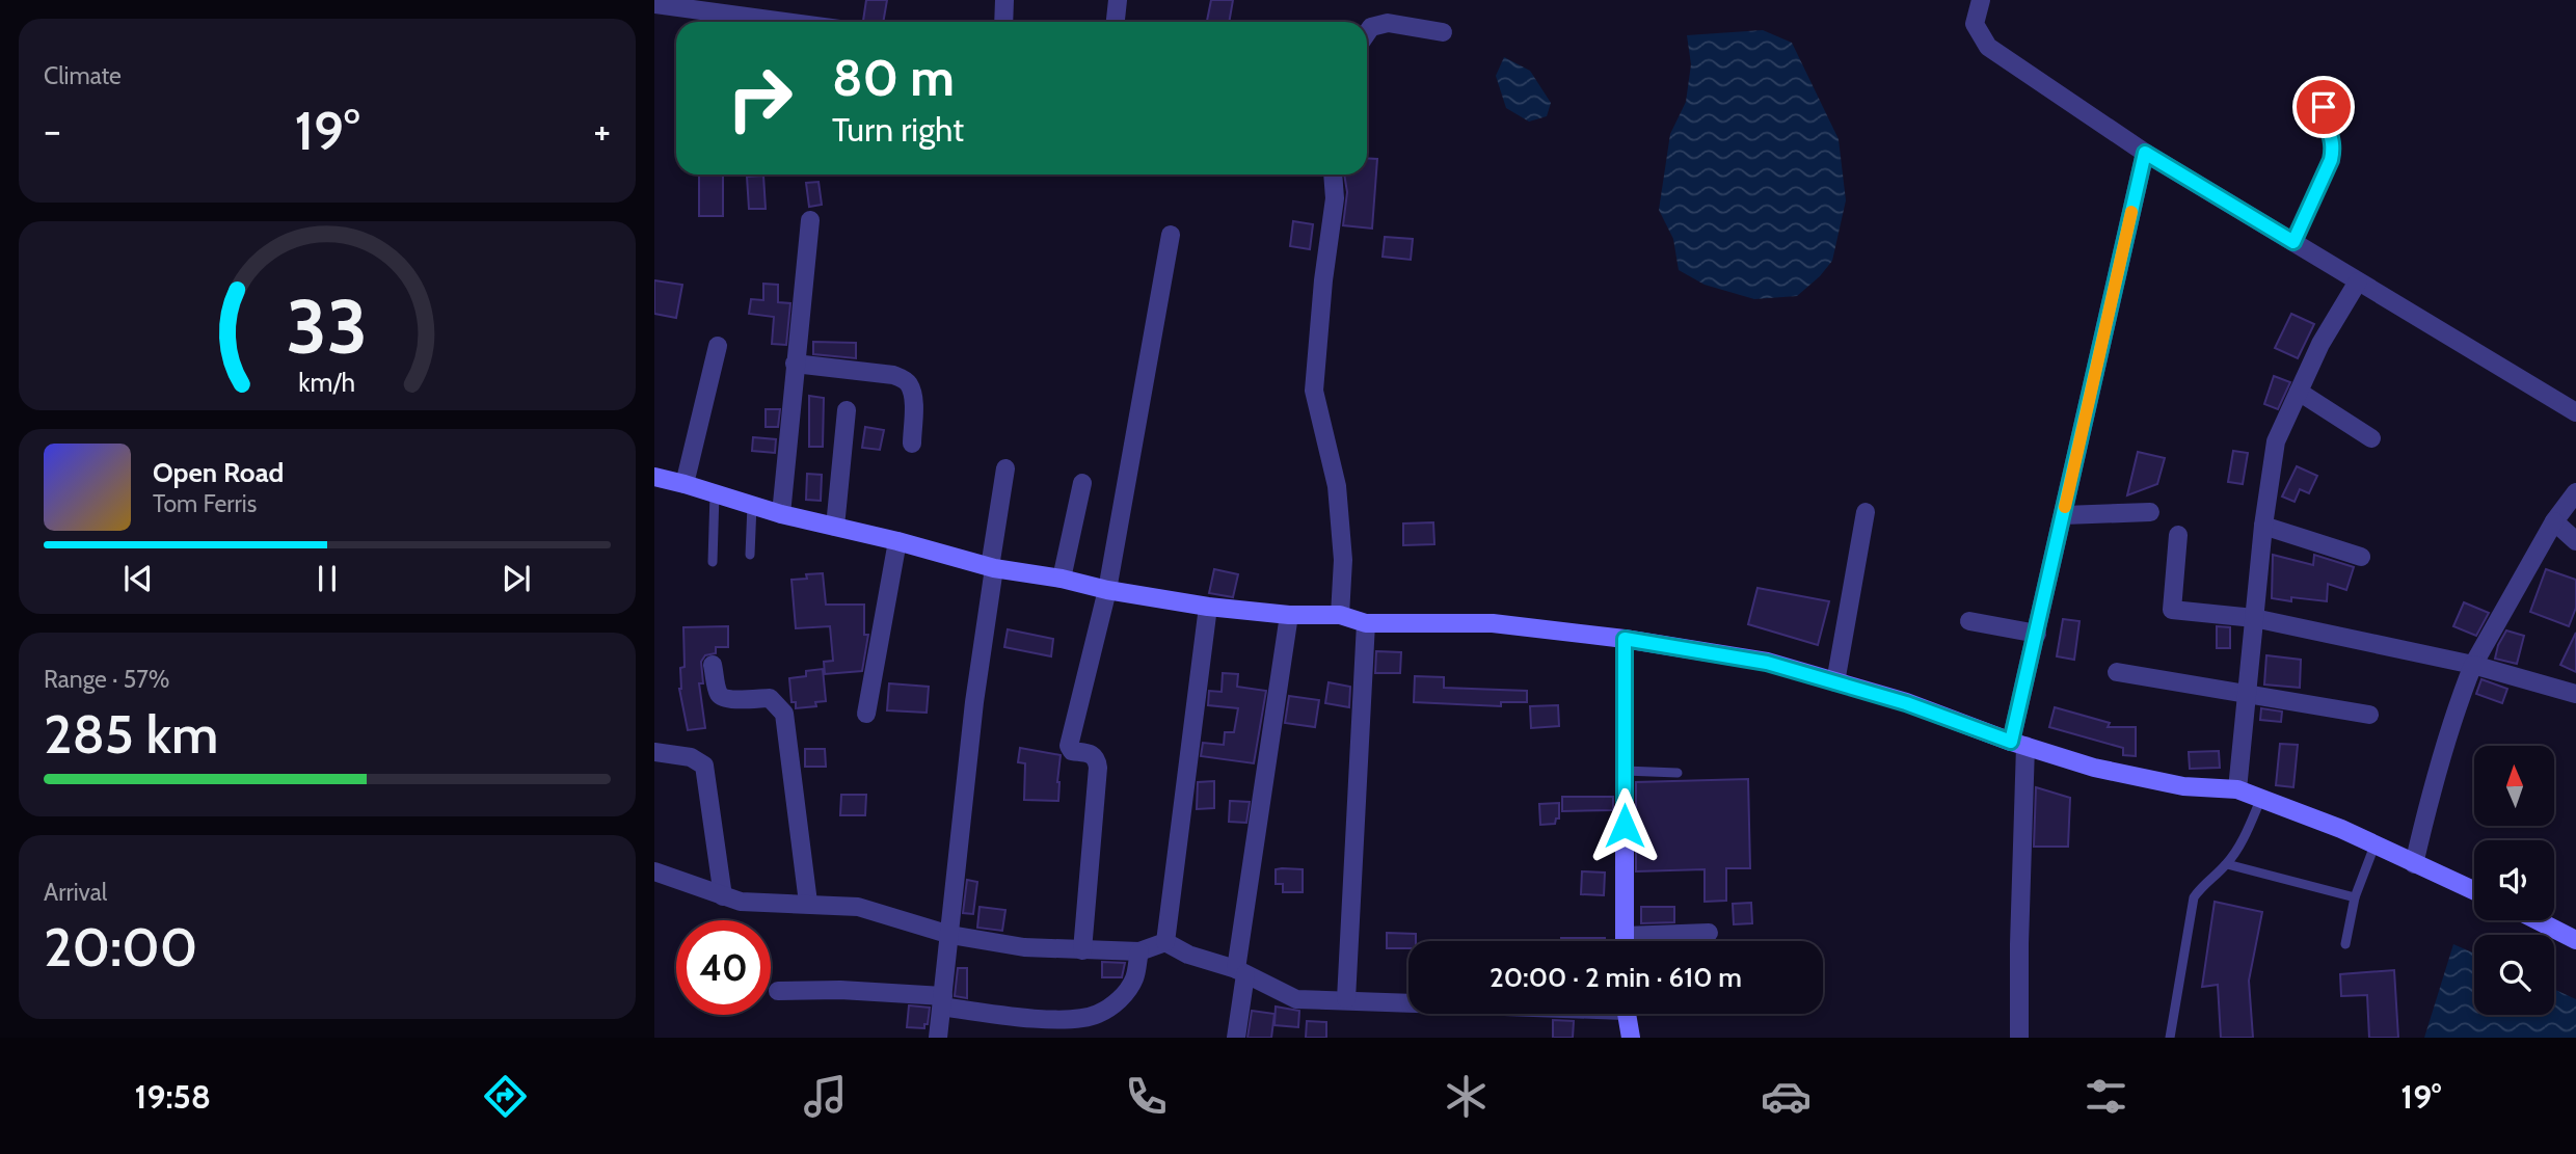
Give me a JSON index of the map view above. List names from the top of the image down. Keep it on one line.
{"north":"top","page":{"tile":["Climate",["Range · 57%","285 km"],["Arrival","20:00"]],"turn":["80 m","Turn right"],"heat":["−","19°","+"],"song":["Open Road","Tom Ferris"],"limit":"40","trip":"20:00 · 2 min · 610 m","tabs":["19:58","19°"],"gauge":["33","km/h"]}}
